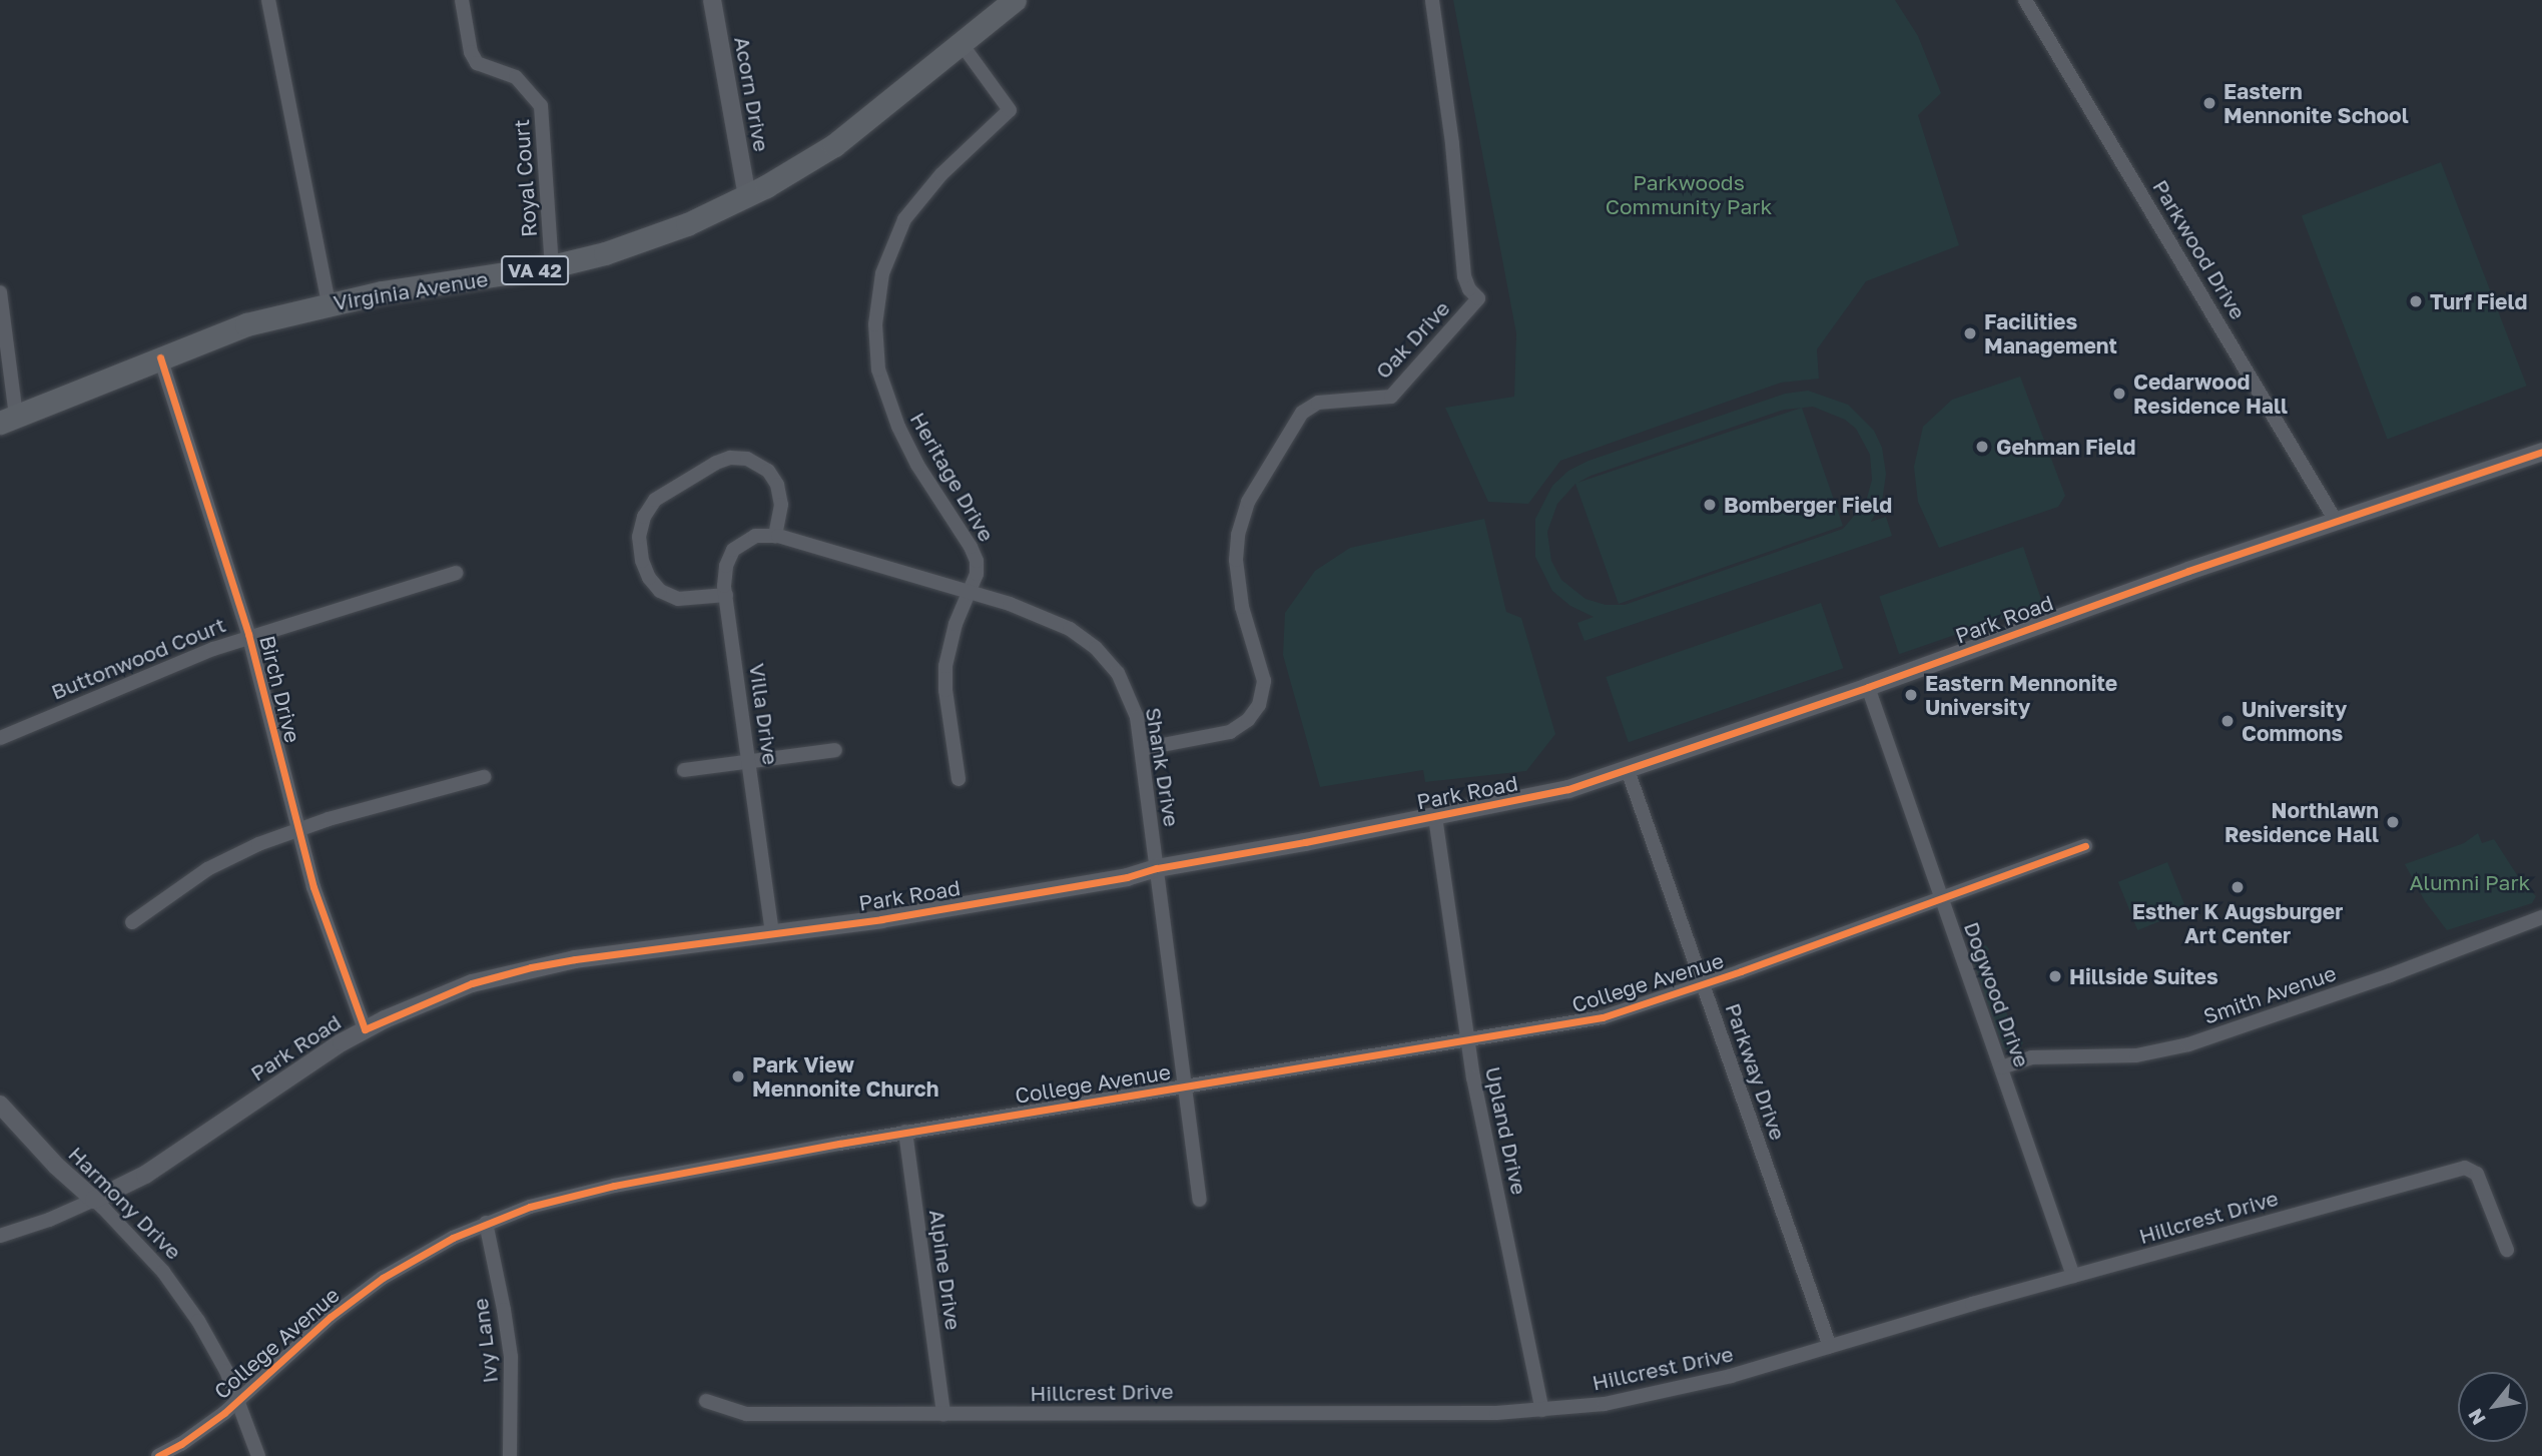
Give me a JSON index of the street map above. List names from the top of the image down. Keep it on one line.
{"streets":{"main road":["VA 42","Virginia Avenue"],"street":["Acorn Drive","Royal Court","Parkwood Drive","Oak Drive","Heritage Drive","Park Road","Buttonwood Court","Birch Drive","Villa Drive","Shank Drive","College Avenue","Dogwood Drive","Smith Avenue","Parkway Drive","Upland Drive","Harmony Drive","Hillcrest Drive","Alpine Drive","Ivy Lane"]},"crossings":[["Acorn Drive","Virginia Avenue"],["Royal Court","Virginia Avenue"],["Parkwood Drive","Park Road"],["Virginia Avenue","Heritage Drive"],["Virginia Avenue","Birch Drive"],["Oak Drive","Shank Drive"],["Heritage Drive","Shank Drive"],["Park Road","Birch Drive"],["Park Road","Villa Drive"],["Park Road","Shank Drive"],["Park Road","Dogwood Drive"],["Park Road","Parkway Drive"],["Park Road","Upland Drive"],["Park Road","Harmony Drive"],["Buttonwood Court","Birch Drive"],["Villa Drive","Shank Drive"],["Shank Drive","College Avenue"],["College Avenue","Dogwood Drive"],["College Avenue","Parkway Drive"],["College Avenue","Upland Drive"],["College Avenue","Harmony Drive"],["College Avenue","Alpine Drive"],["College Avenue","Ivy Lane"],["Dogwood Drive","Smith Avenue"],["Dogwood Drive","Hillcrest Drive"],["Parkway Drive","Hillcrest Drive"],["Upland Drive","Hillcrest Drive"],["Hillcrest Drive","Alpine Drive"]],"parks":["Parkwoods Community Park","Alumni Park"],"places":["Eastern Mennonite School","Turf Field","Facilities Management","Cedarwood Residence Hall","Gehman Field","Bomberger Field","Eastern Mennonite University","University Commons","Northlawn Residence Hall","Esther K Augsburger Art Center","Hillside Suites","Park View Mennonite Church"],"north":"bottom left"}
